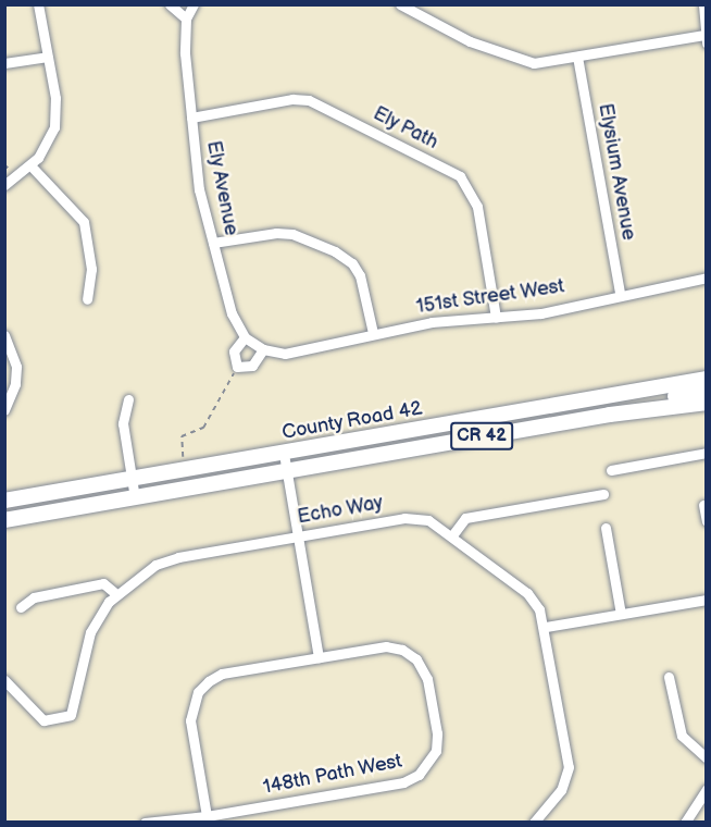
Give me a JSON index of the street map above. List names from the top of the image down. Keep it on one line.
{"streets":{"highway":["County Road 42","CR 42"],"street":["Ely Path","Elysium Avenue","Ely Avenue","151st Street West","Echo Way","148th Path West"]},"crossings":[["Ely Path","Ely Avenue"],["Ely Path","151st Street West"],["Elysium Avenue","151st Street West"]]}
